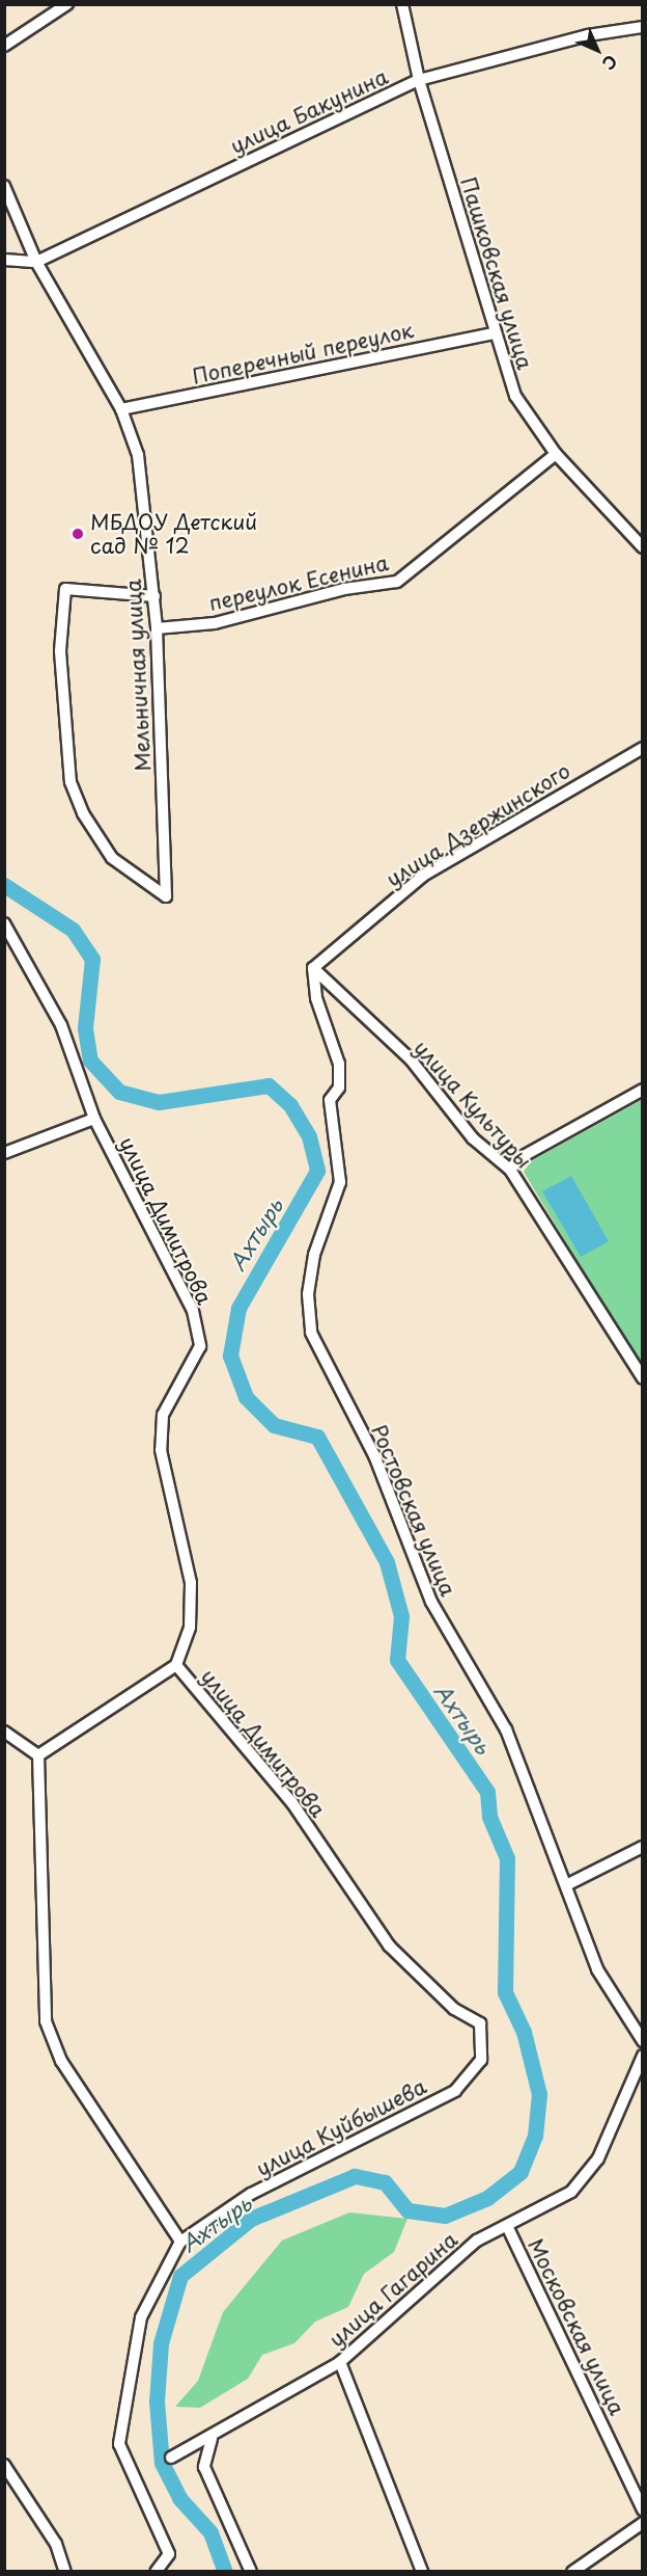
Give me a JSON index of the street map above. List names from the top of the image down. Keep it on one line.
{"streets":{"street":["улица Бакунина","Пашковская улица","Поперечный переулок","переулок Есенина","Мельничная улица","улица Дзержинского","улица Культуры","улица Димитрова","Ростовская улица","улица Куйбышева","улица Гагарина","Московская улица"]},"crossings":[["улица Бакунина","Пашковская улица"],["улица Бакунина","Мельничная улица"],["Пашковская улица","Поперечный переулок"],["Пашковская улица","переулок Есенина"],["Поперечный переулок","Мельничная улица"],["переулок Есенина","Мельничная улица"],["улица Дзержинского","улица Культуры"],["улица Дзержинского","Ростовская улица"],["улица Культуры","Ростовская улица"],["улица Димитрова","улица Куйбышева"],["улица Гагарина","Московская улица"]],"water":["Ахтырь"],"places":["МБДОУ Детский сад № 12"],"north":"bottom right"}
